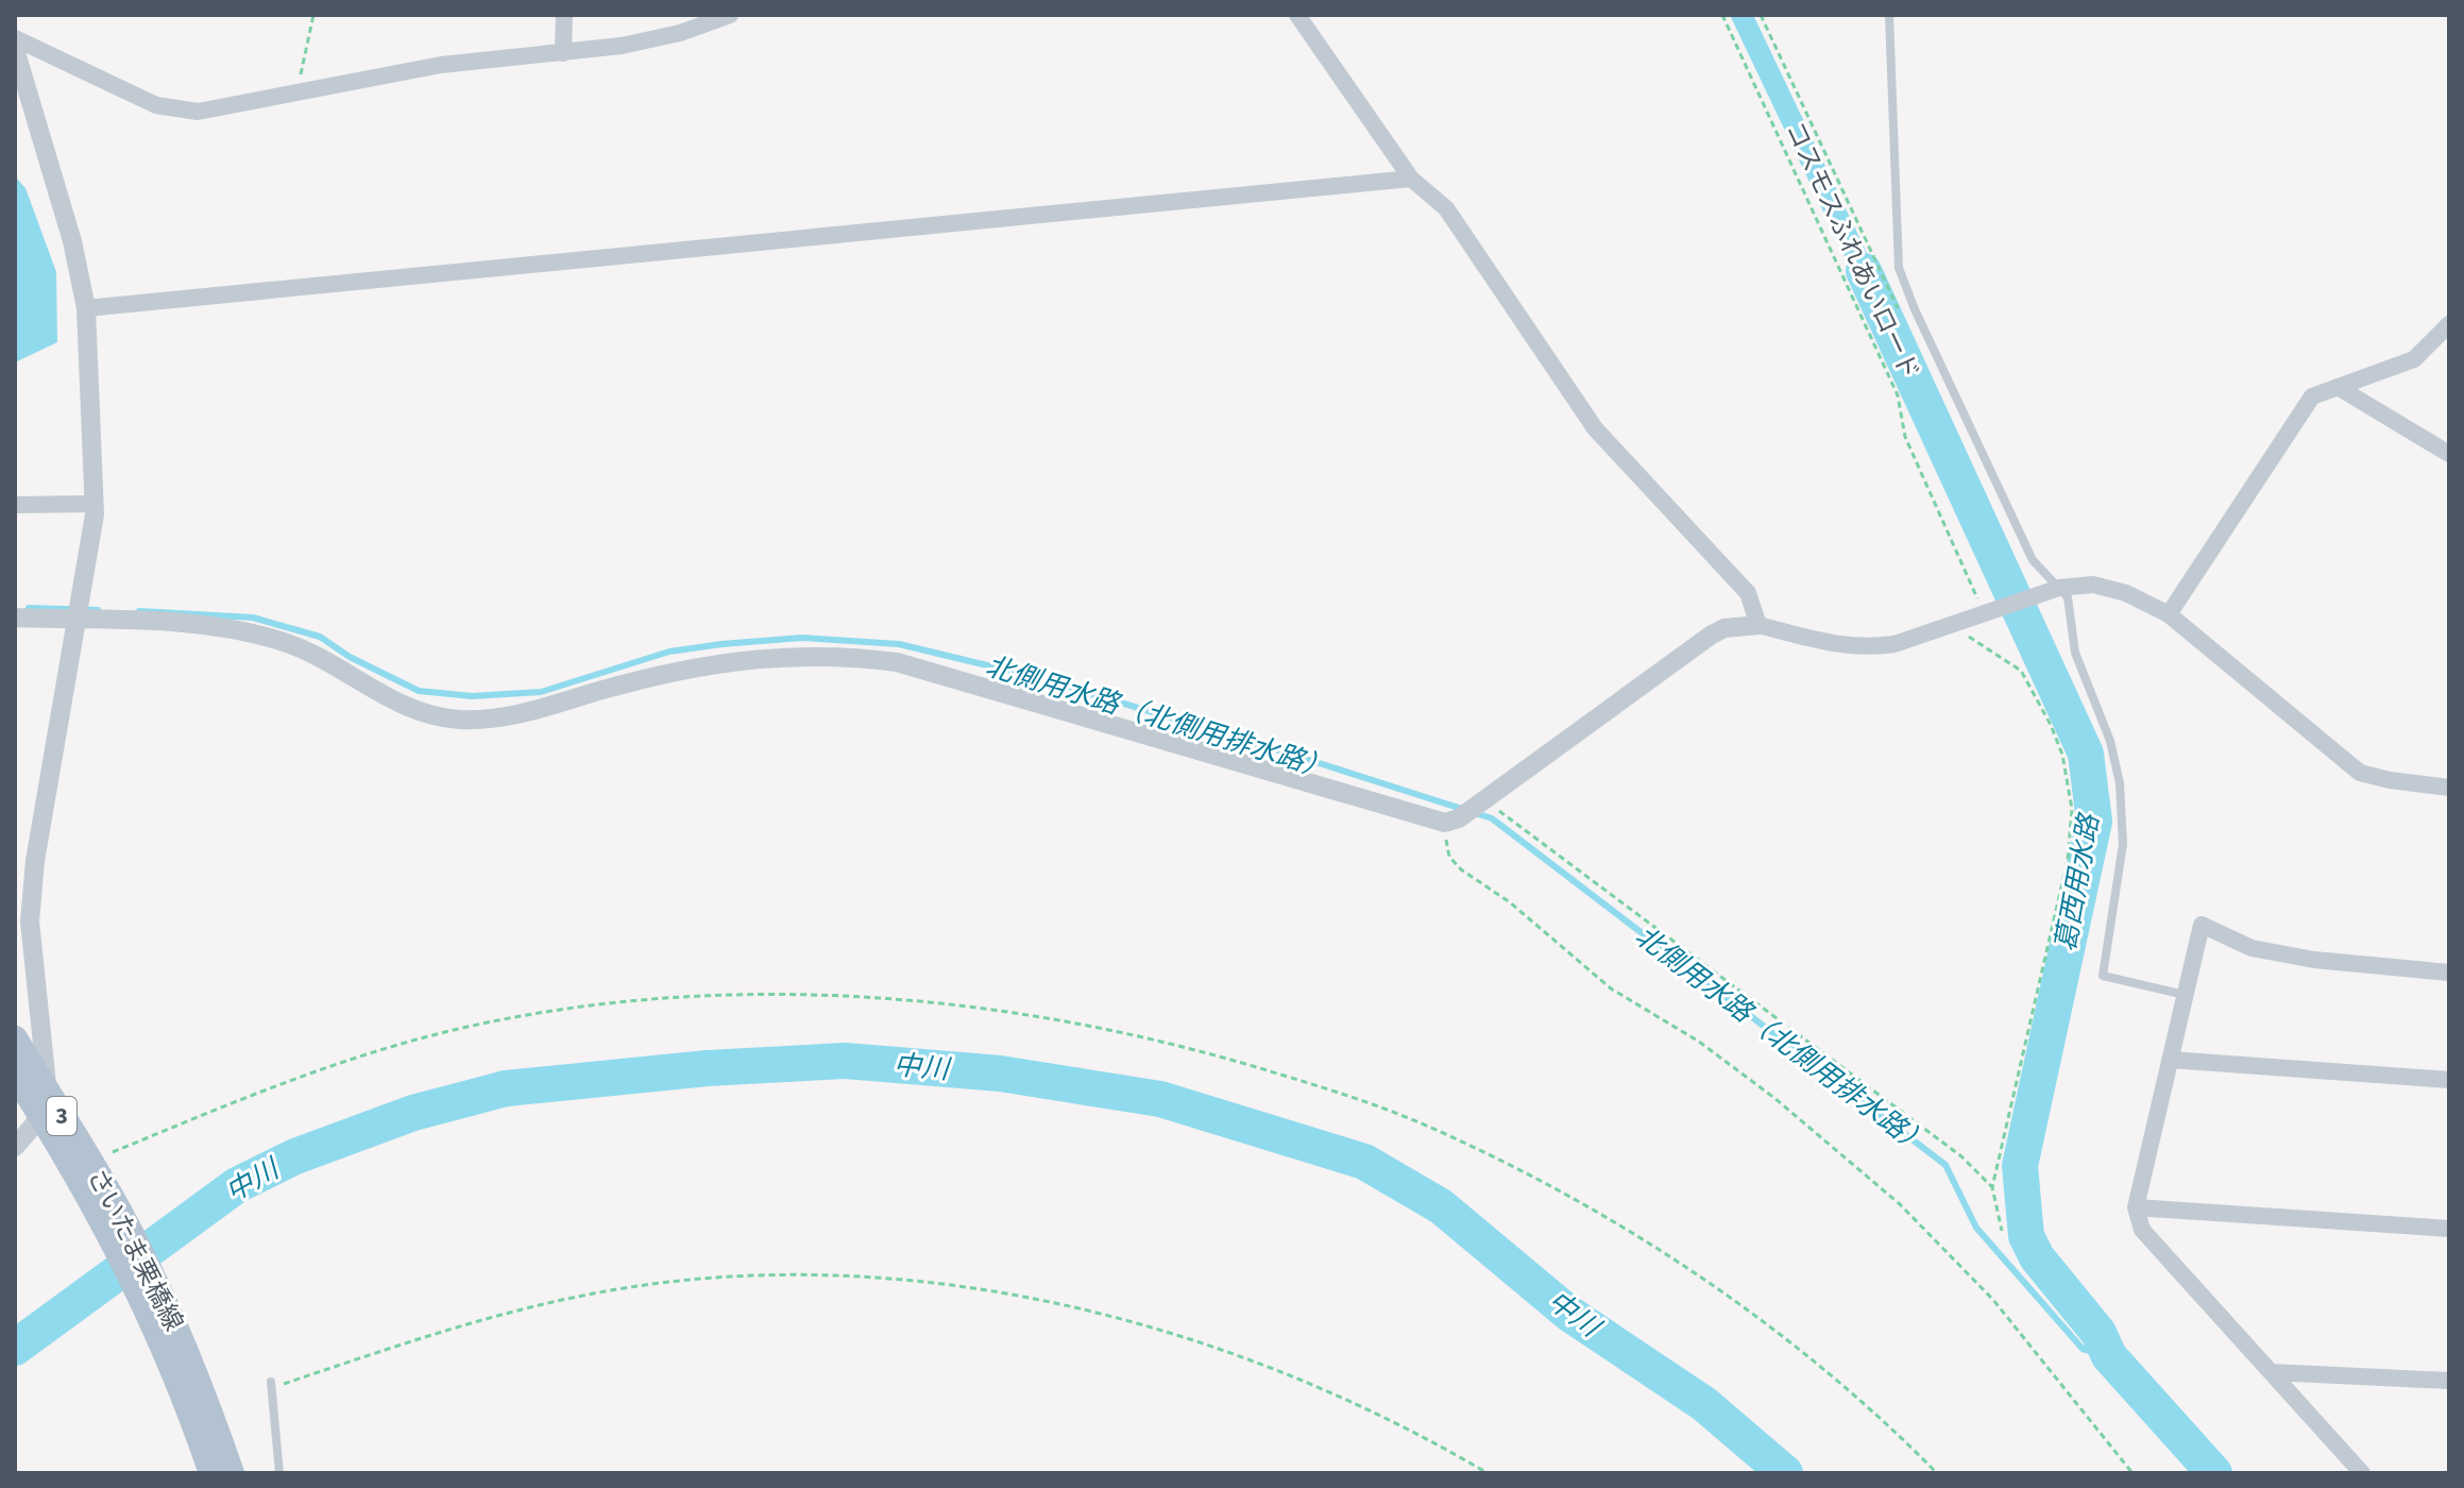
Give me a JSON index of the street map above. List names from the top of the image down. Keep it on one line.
{"streets":{"main road":["3","さいたま栗橋線"],"path":["コスモスふれあいロード"]},"water":["北側用水路（北側用排水路）","葛西用水路","中川"]}
